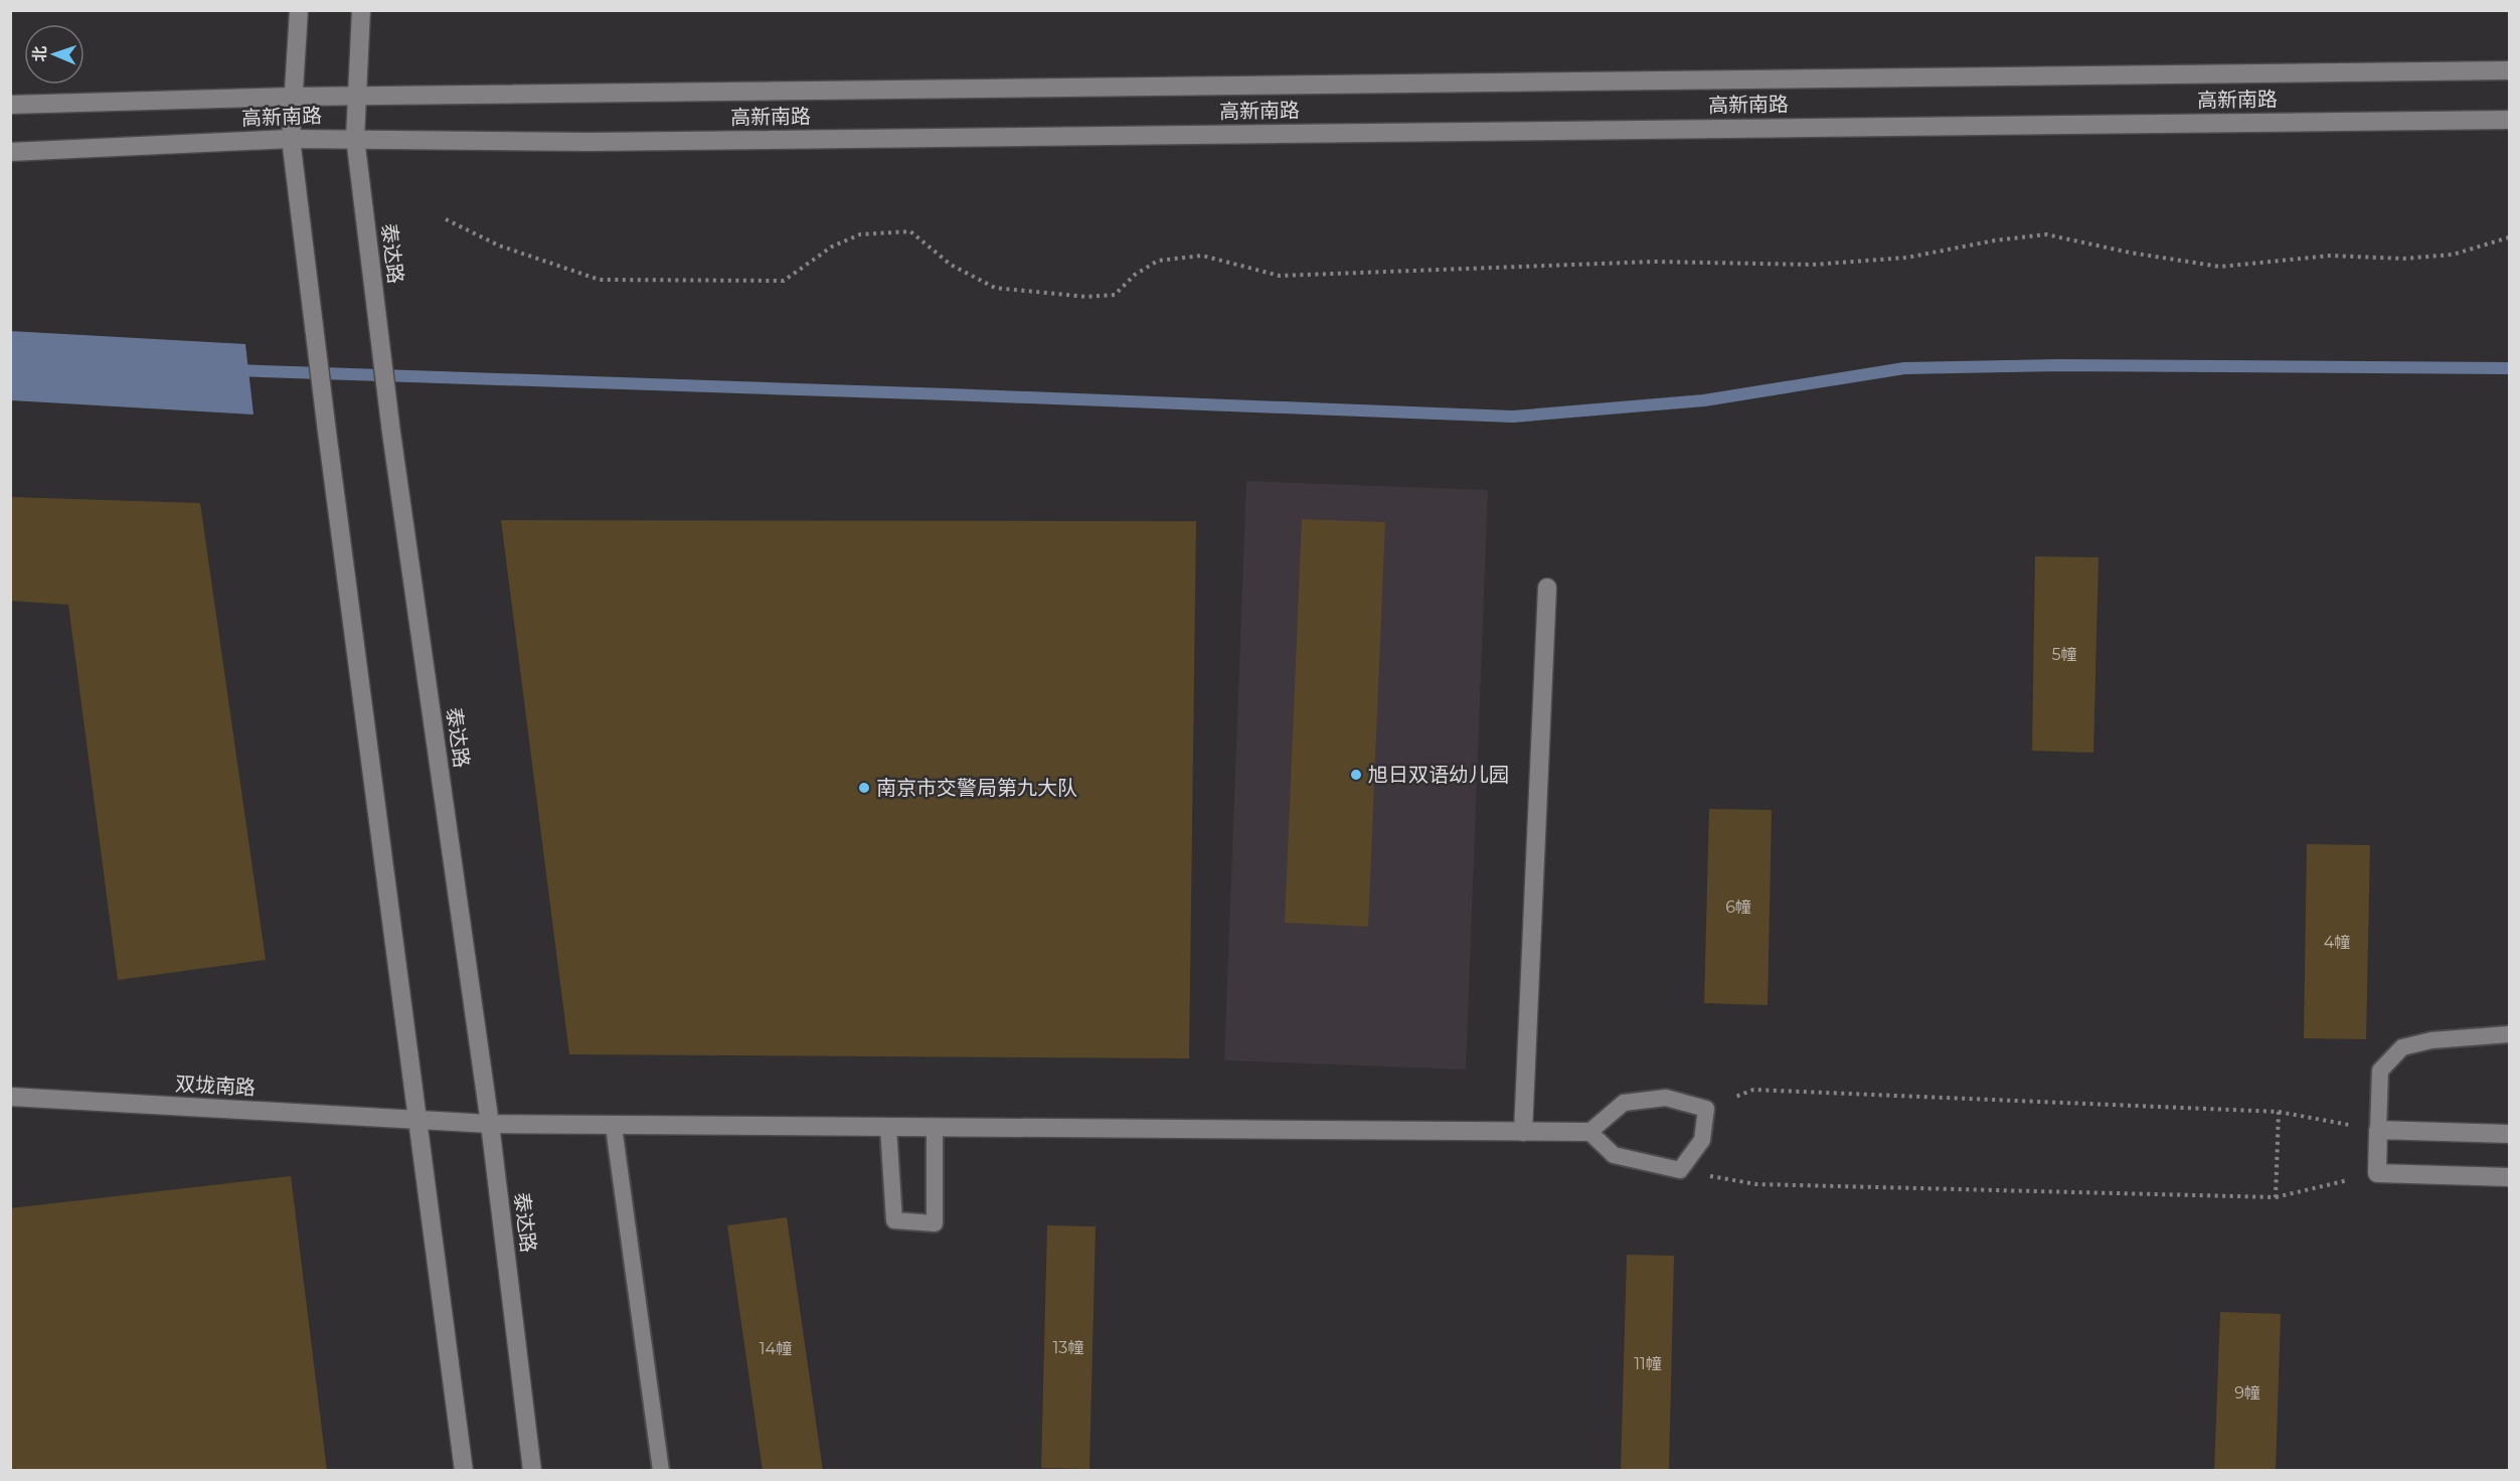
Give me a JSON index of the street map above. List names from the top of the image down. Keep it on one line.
{"streets":{"street":["高新南路","泰达路","双垅南路"]},"crossings":[["高新南路","泰达路"],["泰达路","双垅南路"]],"places":["旭日双语幼儿园","南京市交警局第九大队"],"house_numbers":["5幢","6幢","4幢","13幢","14幢","11幢","9幢"],"north":"left"}
